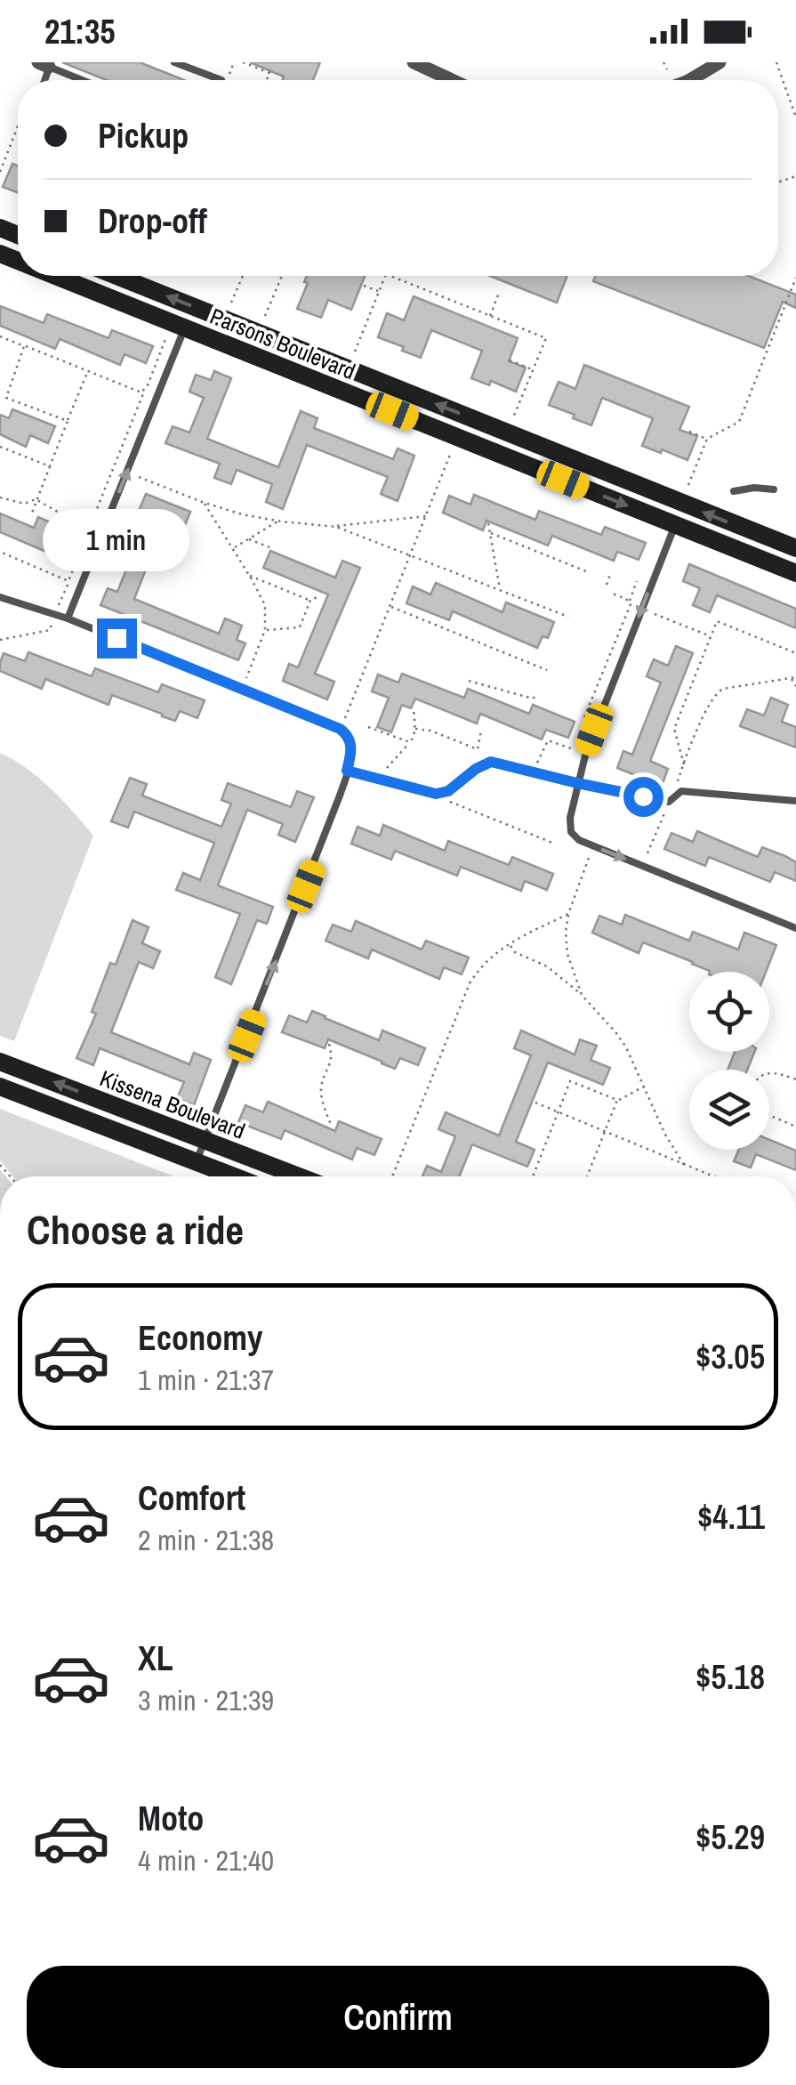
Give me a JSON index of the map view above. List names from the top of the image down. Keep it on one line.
{"streets":{"street":["Parsons Boulevard","Kissena Boulevard"]},"page":{"status":"21:35","banner":["Pickup","Drop-off"],"bubble":"1 min","heading":"Choose a ride","list":[{"name":"Economy","note":"1 min · 21:37","value":"$3.05"},{"name":"Comfort","note":"2 min · 21:38","value":"$4.11"},{"name":"XL","note":"3 min · 21:39","value":"$5.18"},{"name":"Moto","note":"4 min · 21:40","value":"$5.29"}],"buttons":"Confirm"}}
